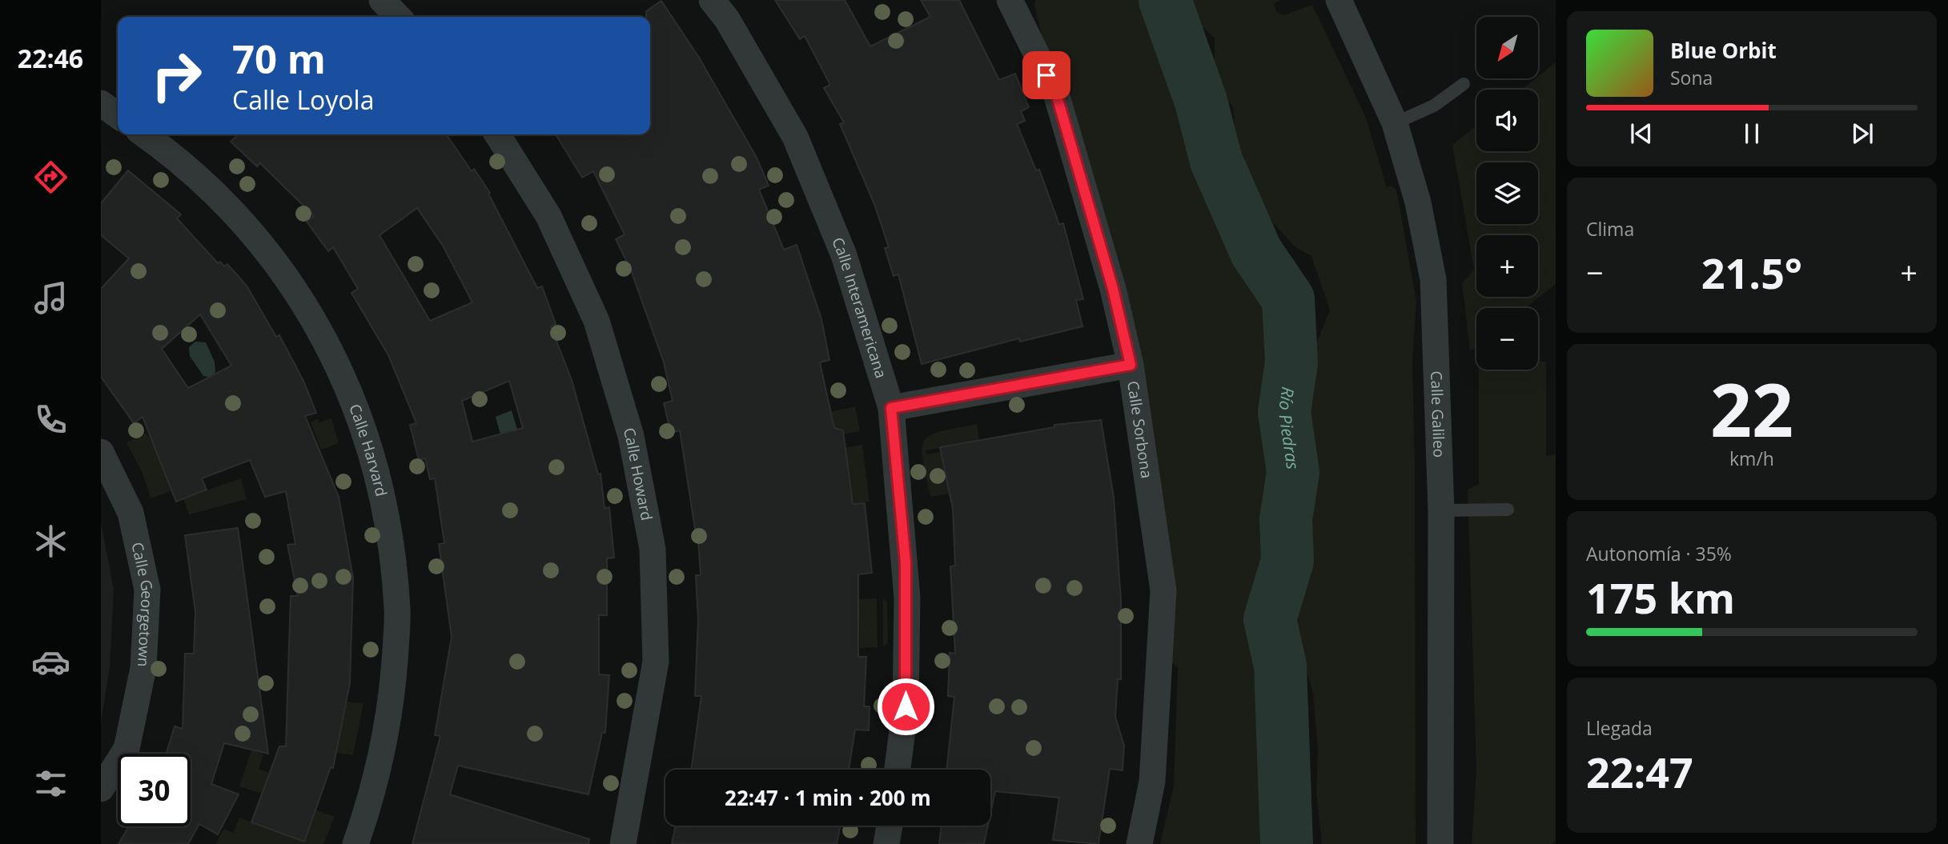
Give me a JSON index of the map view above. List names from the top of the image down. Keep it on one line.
{"streets":{"street":["Calle Interamericana","Calle Galileo","Calle Sorbona","Calle Harvard","Calle Howard","Calle Georgetown"]},"water":["Río Piedras"],"north":"bottom left","page":{"tabs":"22:46","map_buttons":["+","−"],"turn":["70 m","Calle Loyola"],"song":["Blue Orbit","Sona"],"tile":["Clima",["22","km/h"],["Autonomía · 35%","175 km"],["Llegada","22:47"]],"heat":["−","21.5°","+"],"limit":"30","trip":"22:47 · 1 min · 200 m"}}
